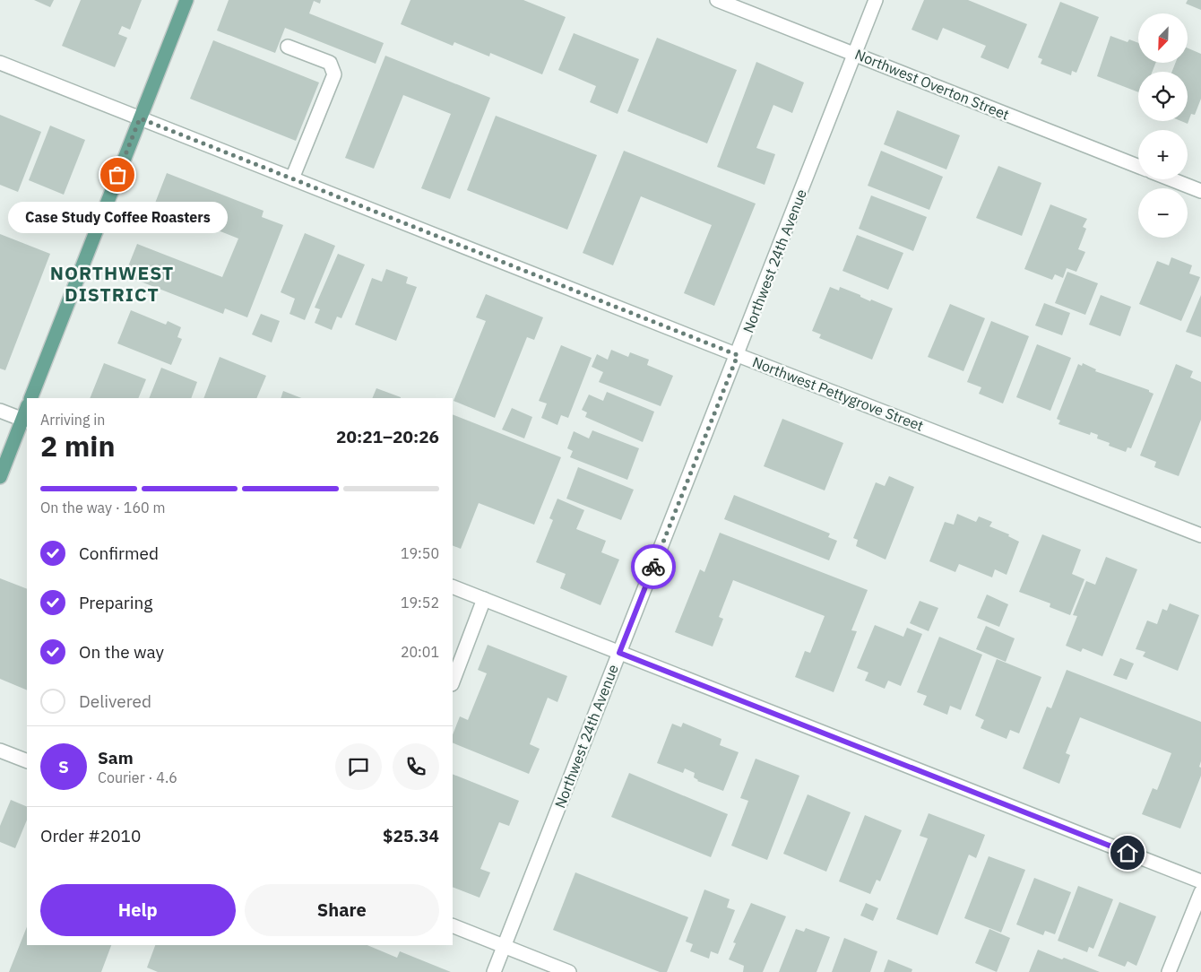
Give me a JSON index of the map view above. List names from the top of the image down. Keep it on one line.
{"streets":{"street":["Northwest Overton Street","Northwest 24th Avenue","Northwest Pettygrove Street"]},"crossings":[["Northwest Overton Street","Northwest 24th Avenue"],["Northwest 24th Avenue","Northwest Pettygrove Street"]],"districts":["NORTHWEST DISTRICT"],"places":["Case Study Coffee Roasters"],"north":"bottom left","page":{"map_buttons":["+","−"],"bubble":"Case Study Coffee Roasters","heading":["2 min","Arriving in","20:21–20:26"],"panel":["Sam","Courier · 4.6","Order #2010","$25.34"],"bar":"On the way · 160 m","list":[["Confirmed","19:50"],["Preparing","19:52"],["On the way","20:01"],"Delivered"],"round":"S","buttons":["Help","Share"]}}
